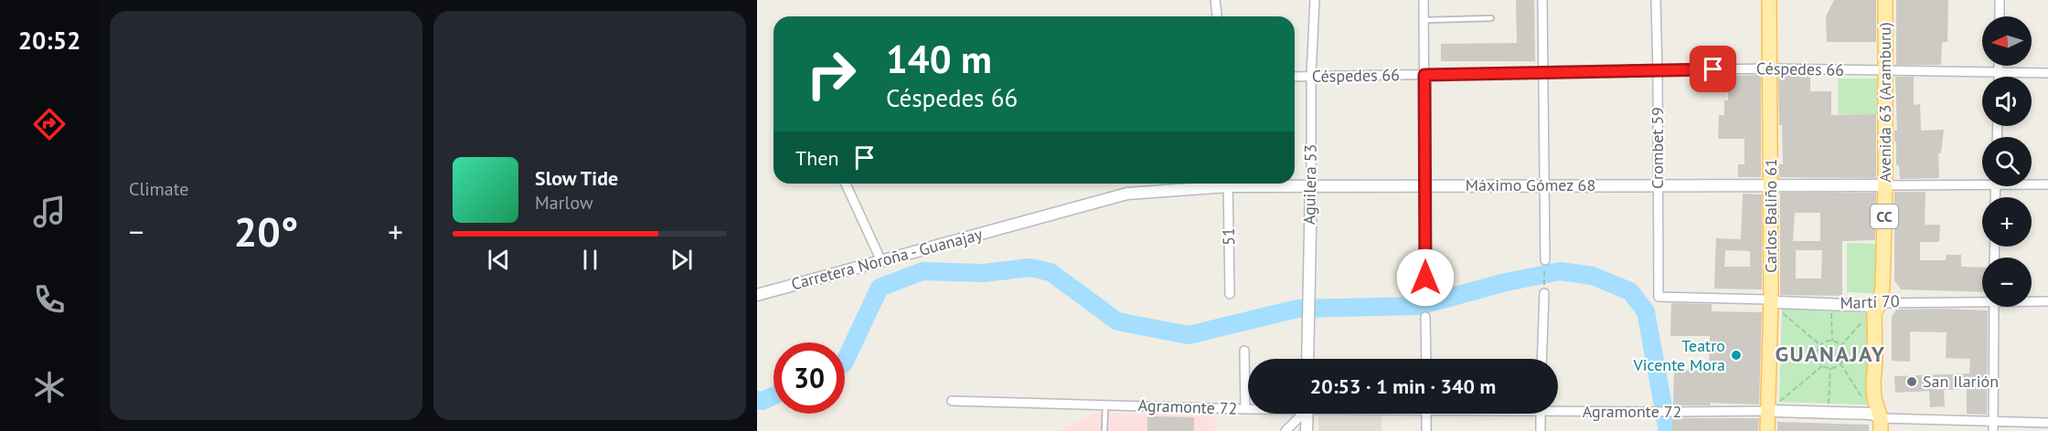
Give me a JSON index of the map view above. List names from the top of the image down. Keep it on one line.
{"streets":{"main road":["Avenida 63 (Aramburu)","Carlos Baliño 61","CC"],"street":["Céspedes 66","Crombet 59","Aguilera 53","Máximo Gómez 68","51","Carretera Noroña - Guanajay","Martí 70","Agramonte 72"]},"crossings":[["Céspedes 66","Avenida 63 (Aramburu)"],["Céspedes 66","Crombet 59"],["Céspedes 66","Aguilera 53"],["Céspedes 66","Carlos Baliño 61"],["Avenida 63 (Aramburu)","Máximo Gómez 68"],["Avenida 63 (Aramburu)","Martí 70"],["Avenida 63 (Aramburu)","Agramonte 72"],["Crombet 59","Máximo Gómez 68"],["Crombet 59","Martí 70"],["Aguilera 53","Máximo Gómez 68"],["Máximo Gómez 68","Carlos Baliño 61"],["Máximo Gómez 68","Carretera Noroña - Guanajay"],["Carlos Baliño 61","Martí 70"],["Carlos Baliño 61","Agramonte 72"]],"districts":["GUANAJAY"],"places":["Teatro Vicente Mora","San Ilarión"],"north":"left","page":{"tabs":"20:52","tile":"Climate","map_buttons":["+","−"],"turn":["140 m","Céspedes 66"],"then":"Then","song":["Slow Tide","Marlow"],"heat":["−","20°","+"],"limit":"30","trip":"20:53 · 1 min · 340 m"}}
